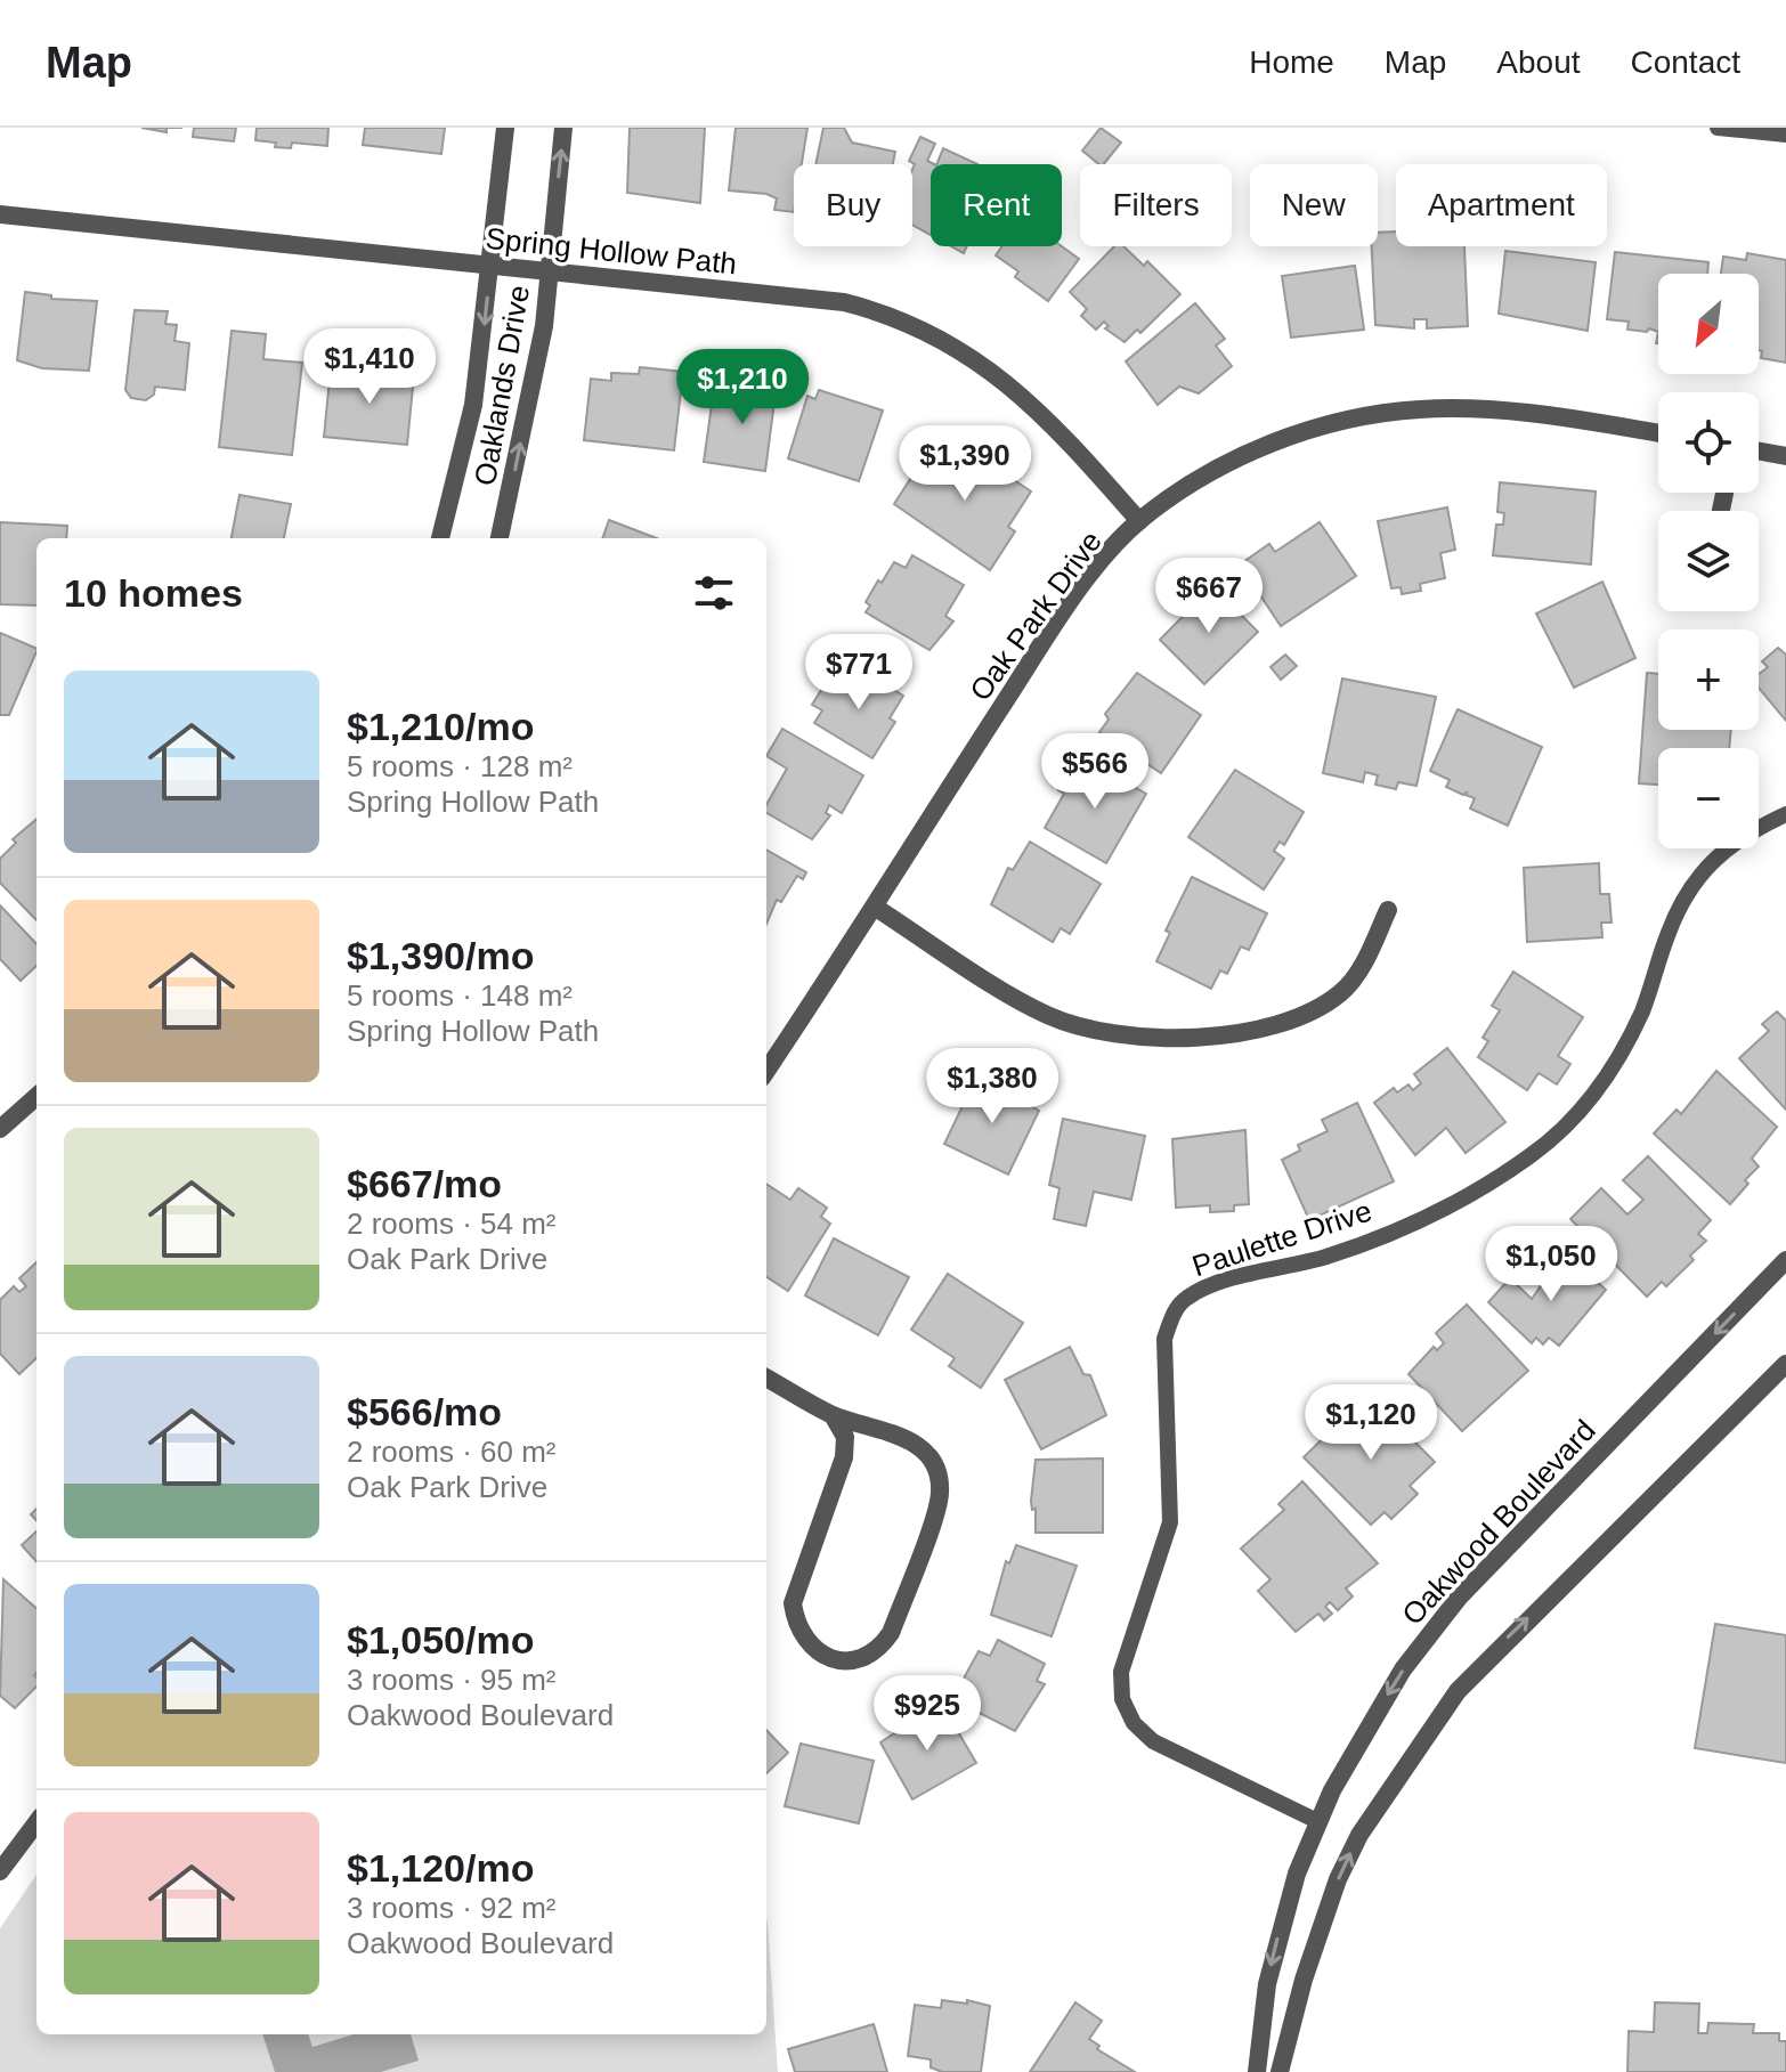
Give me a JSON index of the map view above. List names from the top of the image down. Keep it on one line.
{"streets":{"street":["Spring Hollow Path","Oaklands Drive","Oak Park Drive","Oakwood Boulevard"],"lane":["Paulette Drive"]},"crossings":[["Spring Hollow Path","Oaklands Drive"],["Spring Hollow Path","Oak Park Drive"],["Paulette Drive","Oakwood Boulevard"]],"north":"bottom left","page":{"header":"Map","nav":["Home","Map","About","Contact"],"chip":["Buy","Rent","Filters","New","Apartment"],"map_buttons":["+","−"],"price":["$1,410","$1,210","$1,390","$667","$771","$566","$1,380","$1,050","$1,120","$925"],"heading":"10 homes","list":[{"name":"$1,210/mo","note":"5 rooms · 128 m² · Spring Hollow Path"},{"name":"$1,390/mo","note":"5 rooms · 148 m² · Spring Hollow Path"},{"name":"$667/mo","note":"2 rooms · 54 m² · Oak Park Drive"},{"name":"$566/mo","note":"2 rooms · 60 m² · Oak Park Drive"},{"name":"$1,050/mo","note":"3 rooms · 95 m² · Oakwood Boulevard"},{"name":"$1,120/mo","note":"3 rooms · 92 m² · Oakwood Boulevard"}]}}
